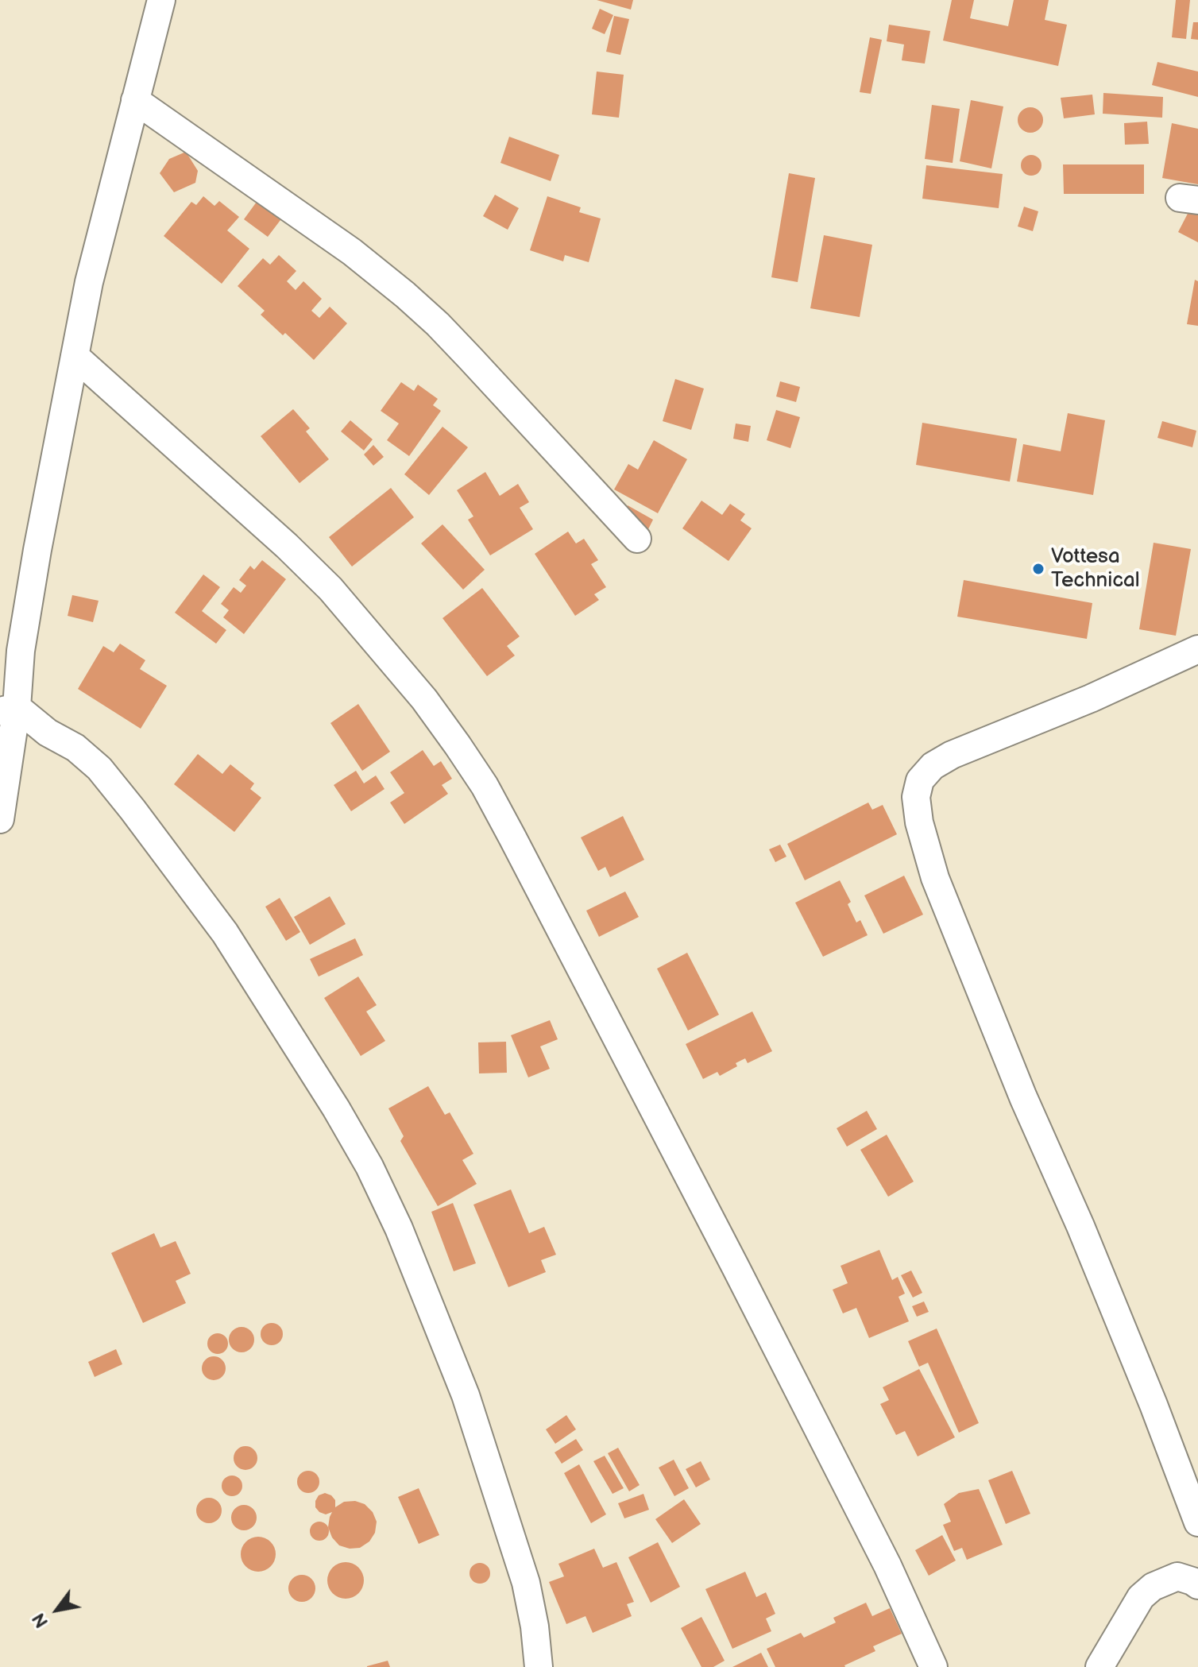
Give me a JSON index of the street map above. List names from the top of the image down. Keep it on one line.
{"places":["Vottesa Technical"],"north":"bottom left"}
